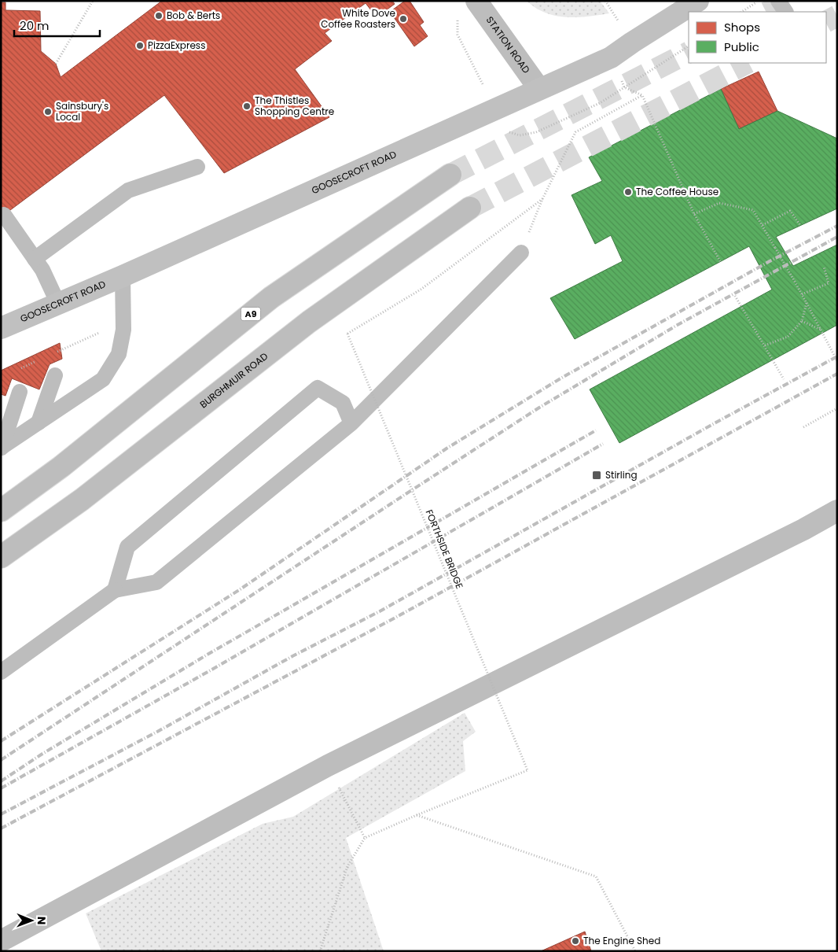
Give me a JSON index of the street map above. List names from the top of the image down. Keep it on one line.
{"streets":{"main road":["STATION ROAD","GOOSECROFT ROAD","A9","BURGHMUIR ROAD"],"path":["FORTHSIDE BRIDGE"]},"crossings":[["STATION ROAD","GOOSECROFT ROAD"]],"places":{"other":["Bob & Berts","White Dove Coffee Roasters","PizzaExpress","The Thistles Shopping Centre","Sainsbury's Local","The Coffee House","The Engine Shed"],"transit":["Stirling"]},"legend":["Shops","Public"],"scale_bar":"20 m","north":"right"}
